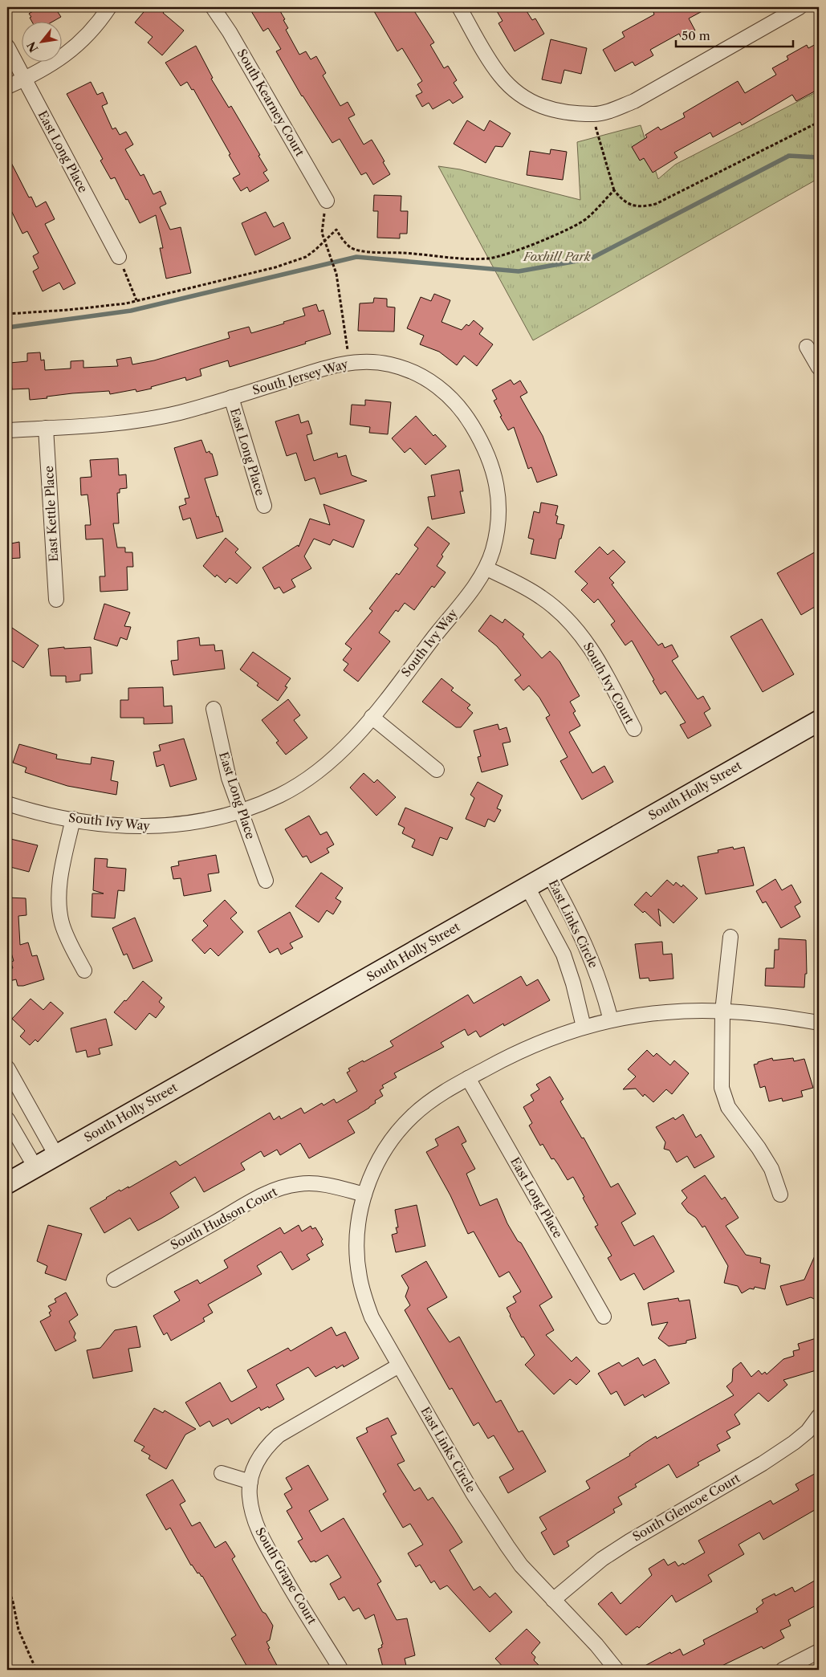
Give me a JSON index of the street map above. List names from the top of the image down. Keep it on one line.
{"streets":{"main road":["South Holly Street"],"street":["South Kearney Court","East Long Place","South Jersey Way","East Kettle Place","South Ivy Way","South Ivy Court","East Links Circle","South Hudson Court","South Glencoe Court","South Grape Court"]},"crossings":[["East Long Place","South Jersey Way"],["East Long Place","South Ivy Way"],["East Long Place","East Links Circle"],["South Jersey Way","East Kettle Place"],["South Jersey Way","South Ivy Way"],["South Jersey Way","South Ivy Court"],["South Ivy Way","South Ivy Court"],["South Holly Street","East Links Circle"],["East Links Circle","South Hudson Court"],["East Links Circle","South Glencoe Court"],["East Links Circle","South Grape Court"]],"parks":["Foxhill Park"],"scale_bar":"50 m","north":"bottom left"}
